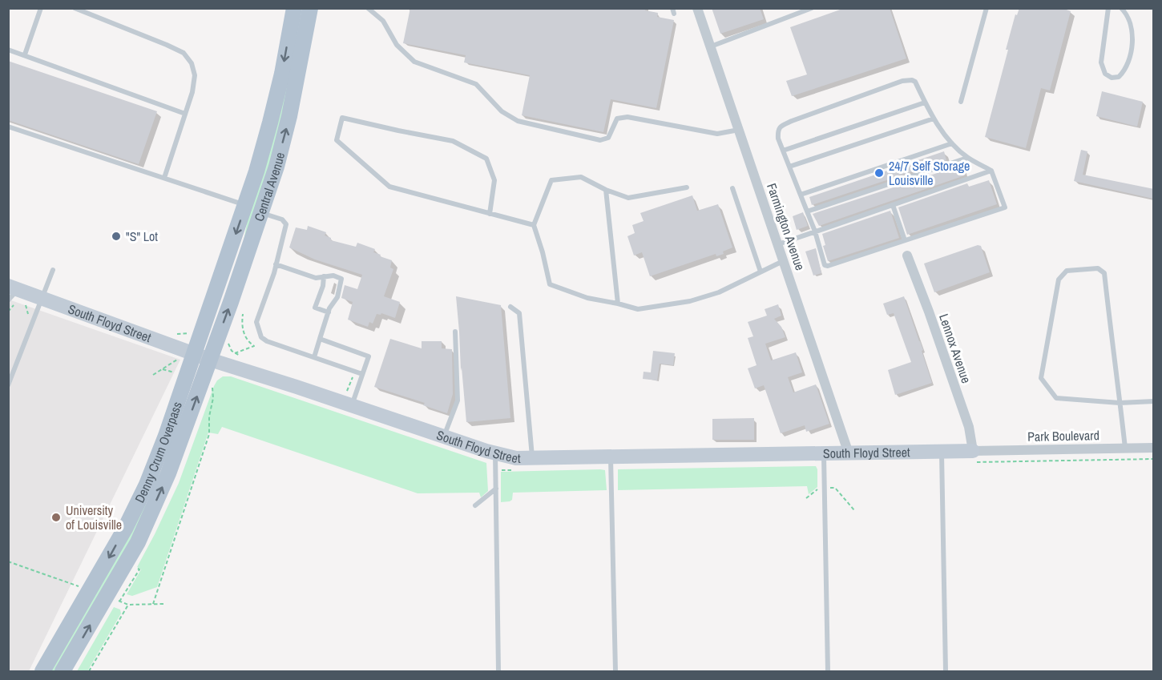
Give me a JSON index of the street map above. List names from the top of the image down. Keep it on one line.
{"streets":{"main road":["Central Avenue","Denny Crum Overpass"],"street":["Farmington Avenue","South Floyd Street","Lennox Avenue","Park Boulevard"]},"crossings":[["Central Avenue","South Floyd Street"],["Central Avenue","Denny Crum Overpass"],["Farmington Avenue","South Floyd Street"],["South Floyd Street","Lennox Avenue"],["South Floyd Street","Park Boulevard"],["South Floyd Street","Denny Crum Overpass"],["Lennox Avenue","Park Boulevard"]],"places":["24/7 Self Storage Louisville","\"S\" Lot","University of Louisville"]}
